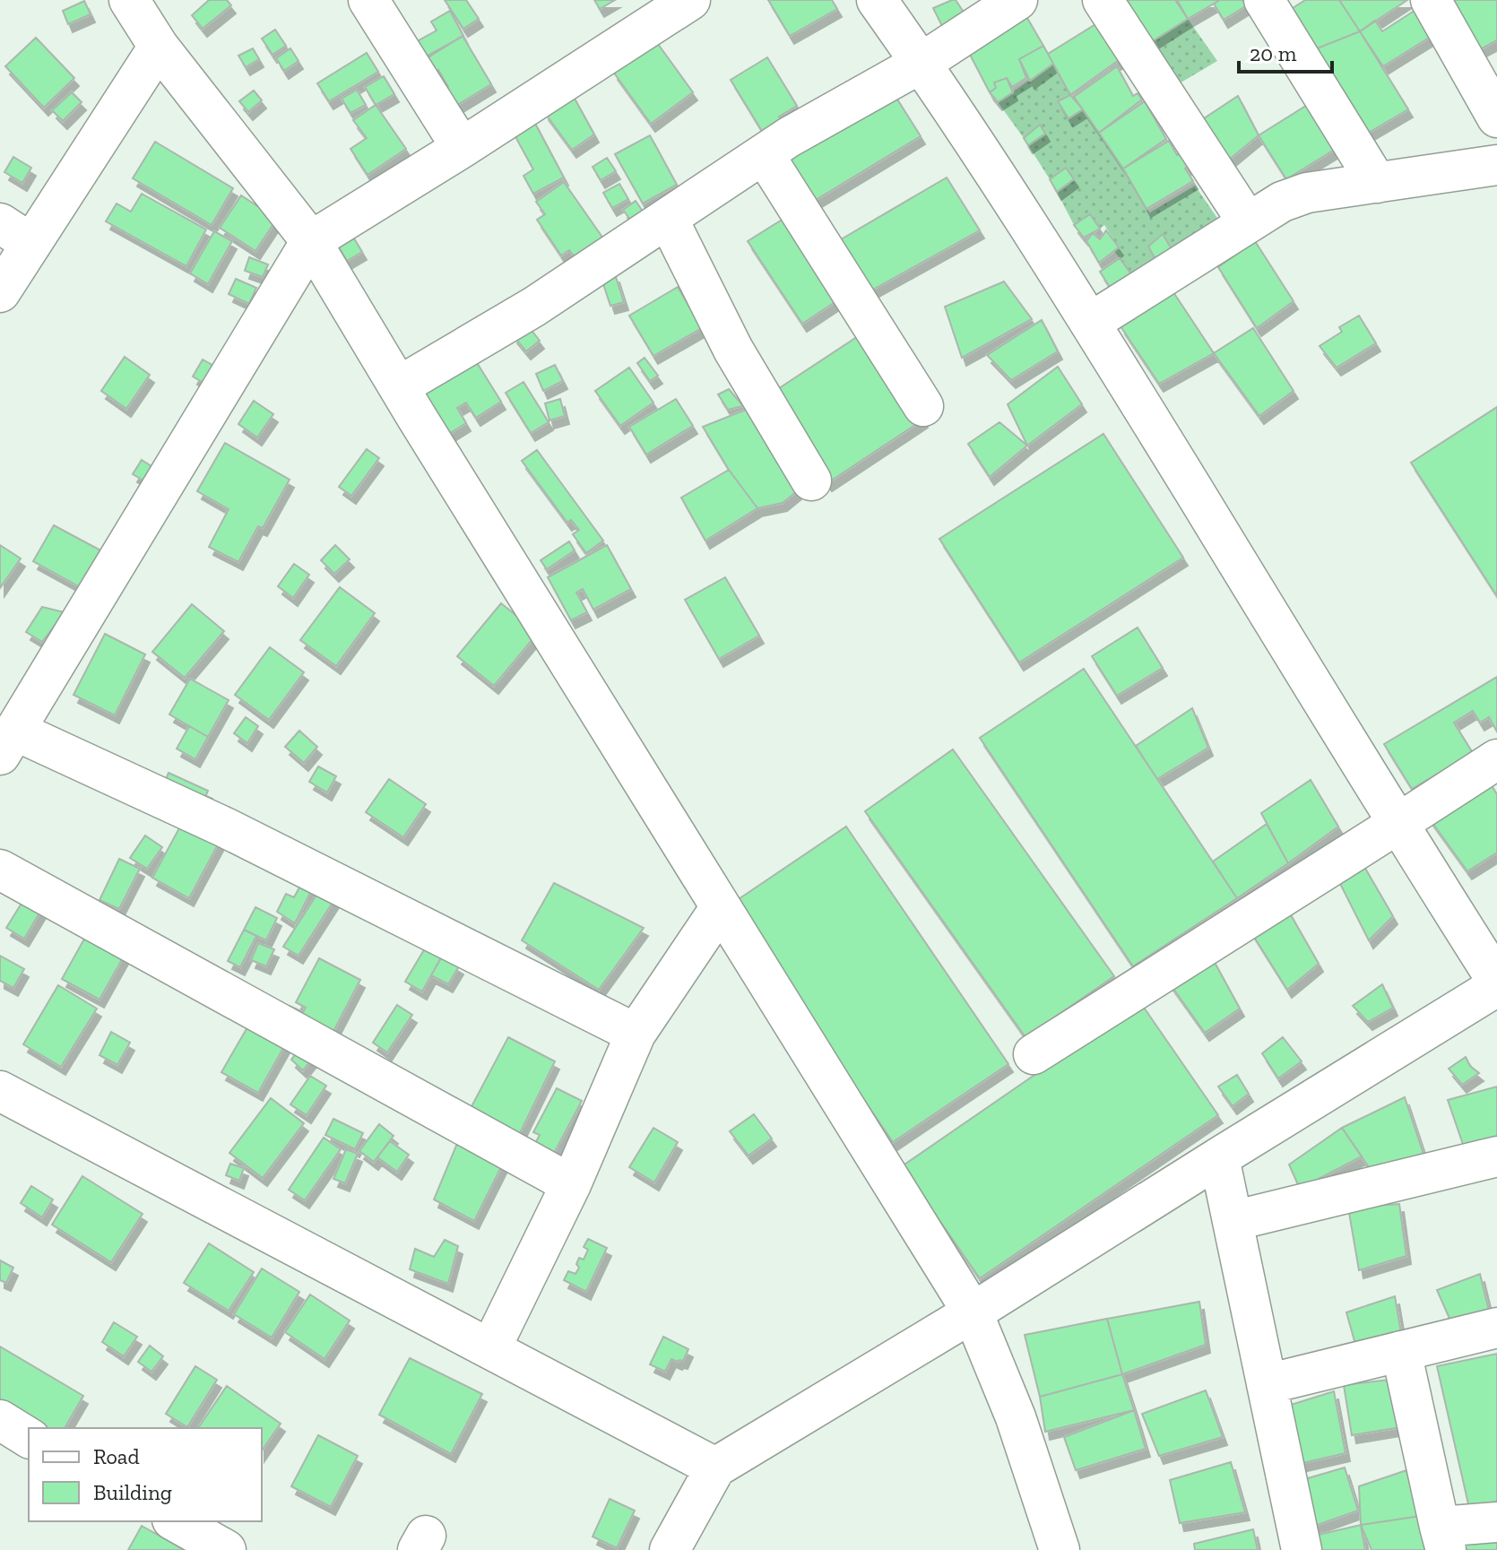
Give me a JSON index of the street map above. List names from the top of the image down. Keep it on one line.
{"legend":["Road","Building"],"scale_bar":"20 m"}
